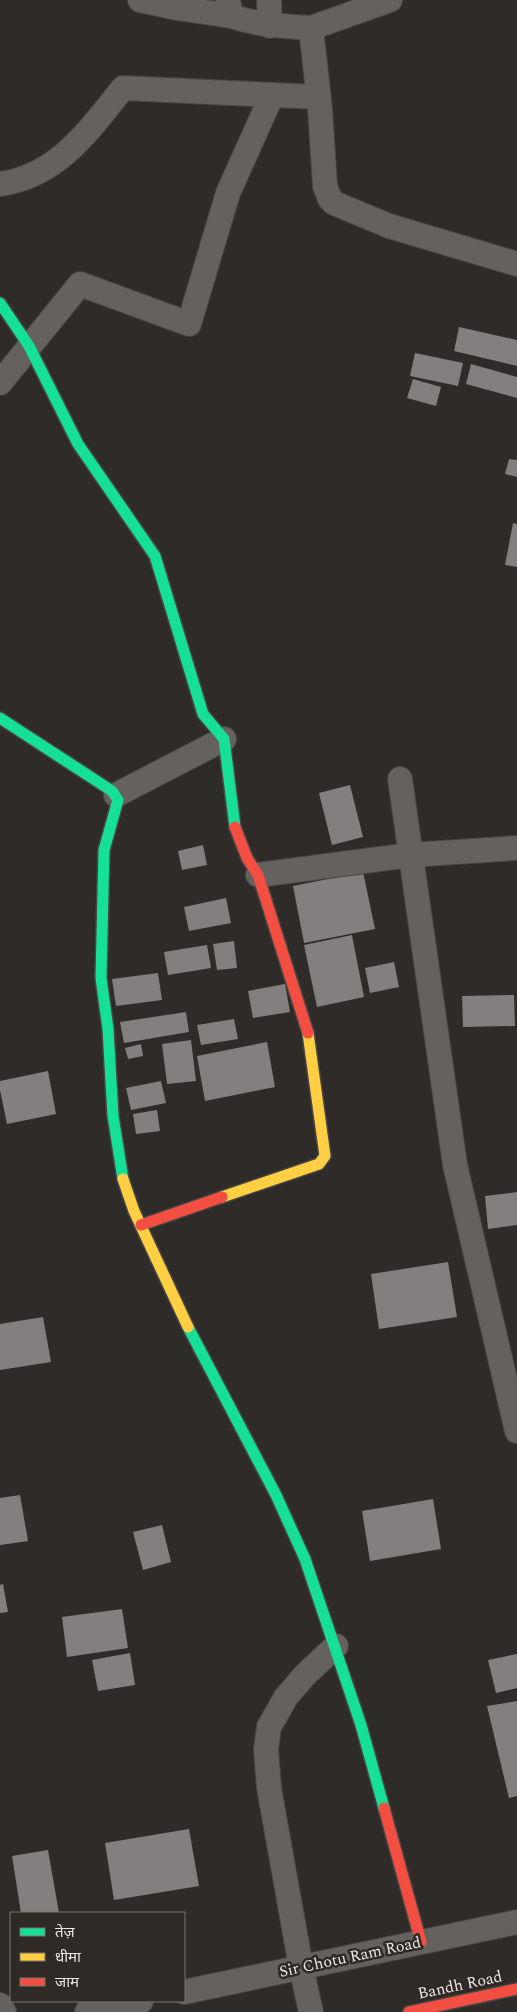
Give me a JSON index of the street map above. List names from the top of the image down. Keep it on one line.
{"streets":{"street":["Sir Chotu Ram Road","Bandh Road"]},"legend":["तेज़","धीमा","जाम"]}
